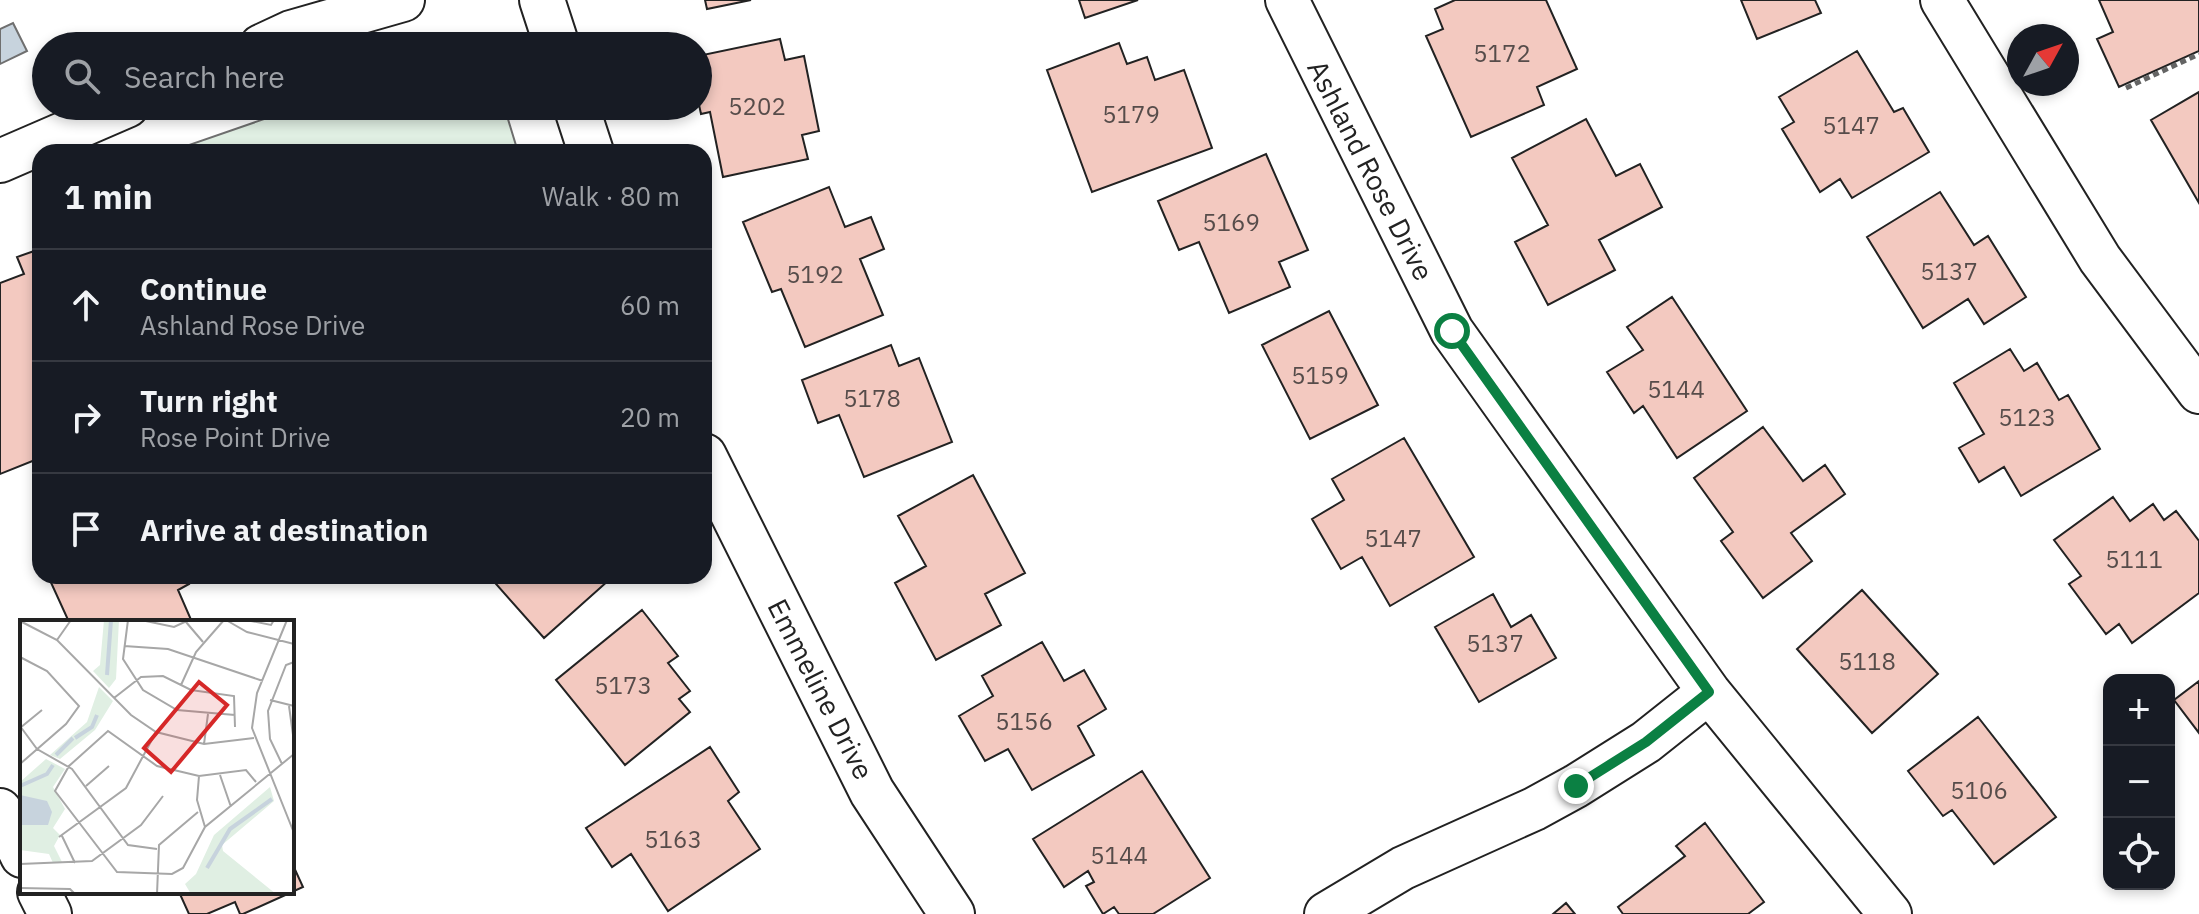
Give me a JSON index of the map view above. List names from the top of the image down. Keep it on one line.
{"streets":{"street":["Ashland Rose Drive","Emmeline Drive"]},"house_numbers":["5172","5202","5179","5147","5169","5137","5192","5159","5144","5178","5123","5147","5111","5137","5118","5173","5156","5106","5163","5144"],"north":"top right","page":{"search":"Search here","heading":["1 min","Walk · 80 m"],"list":[["Continue","Ashland Rose Drive","60 m"],["Turn right","Rose Point Drive","20 m"],"Arrive at destination"],"map_buttons":["+","−"]}}
